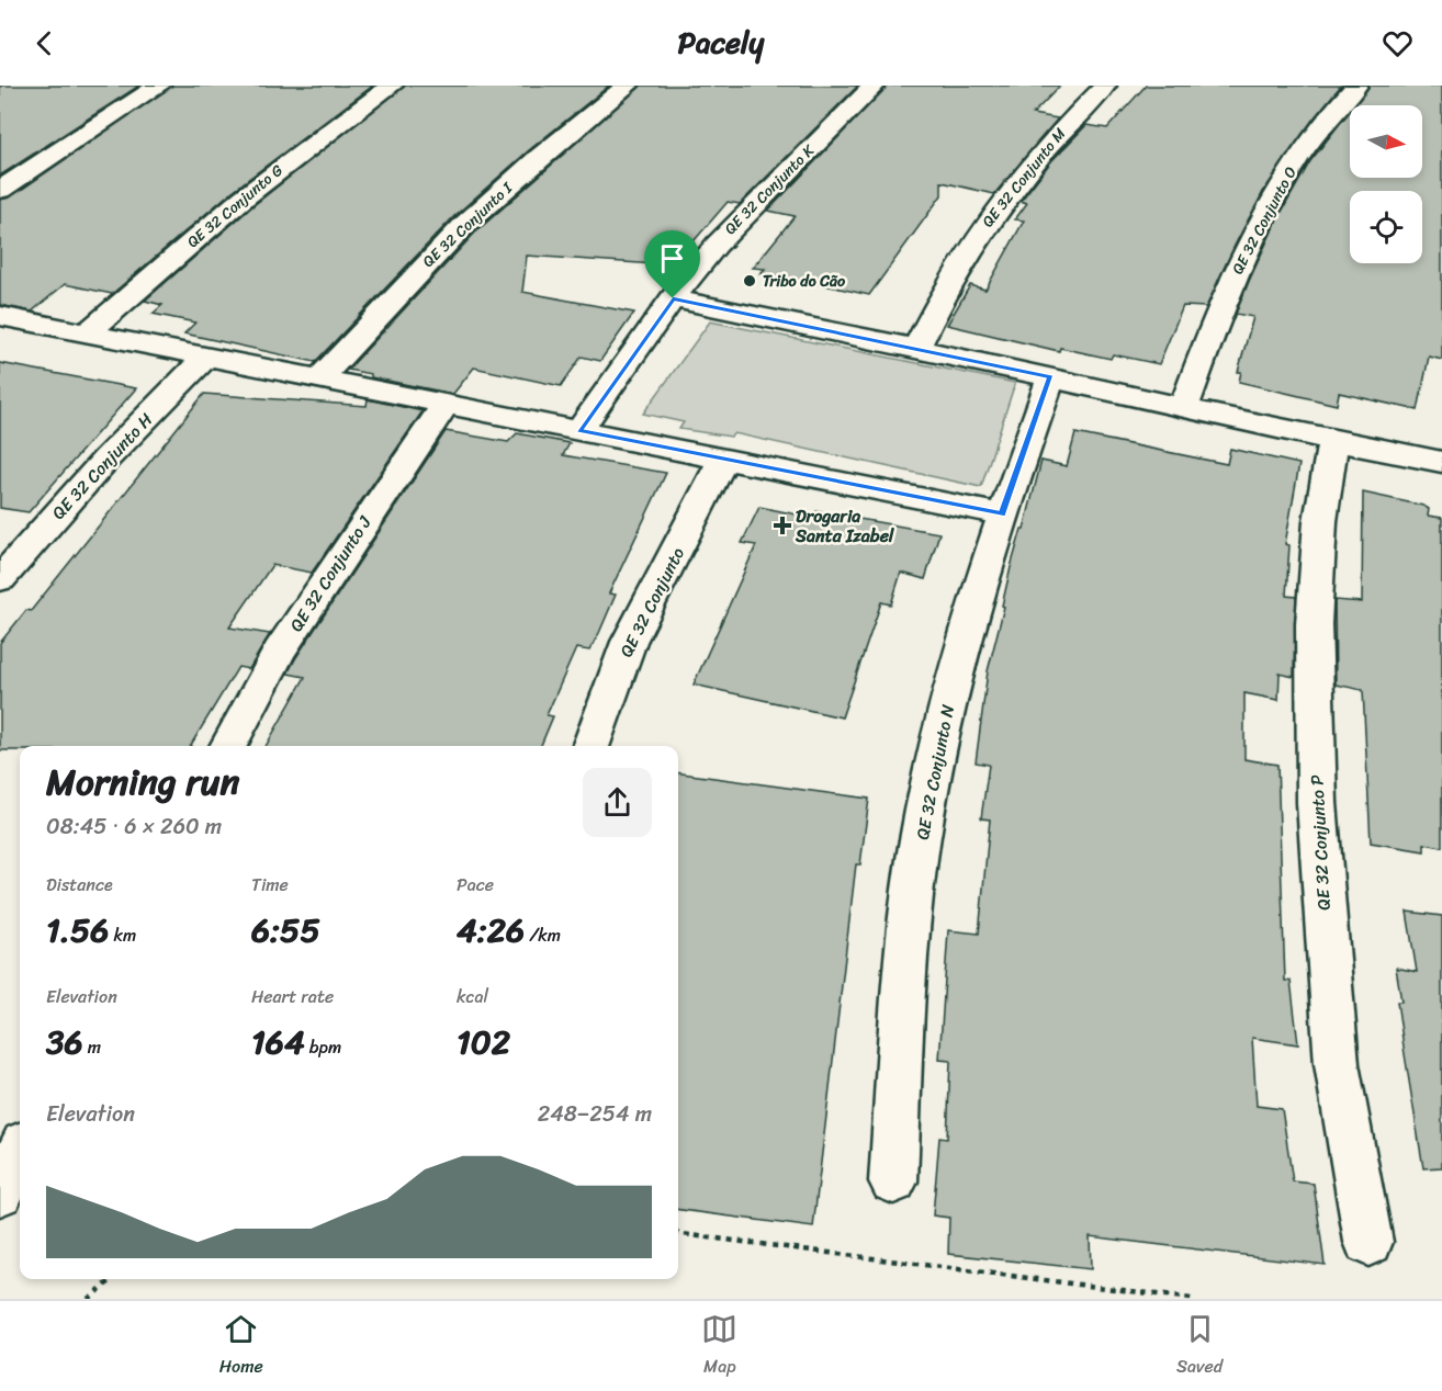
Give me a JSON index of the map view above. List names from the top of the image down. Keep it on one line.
{"streets":{"street":["QE 32 Conjunto M","QE 32 Conjunto K","QE 32 Conjunto G","QE 32 Conjunto O","QE 32 Conjunto I","QE 32 Conjunto H","QE 32 Conjunto J","QE 32 Conjunto","QE 32 Conjunto N","QE 32 Conjunto P"]},"places":{"other":["Tribo do Cão"],"health":["Drogaria Santa Izabel"]},"north":"right","page":{"header":"Pacely","heading":["Morning run","08:45 · 6 × 260 m"],"stats":[["Distance","1.56 km"],["Time","6:55"],["Pace","4:26 /km"],["Elevation","36 m"],["Heart rate","164 bpm"],["kcal","102"]],"chart":["Elevation","248–254 m"],"tabs":["Home","Map","Saved"]}}
